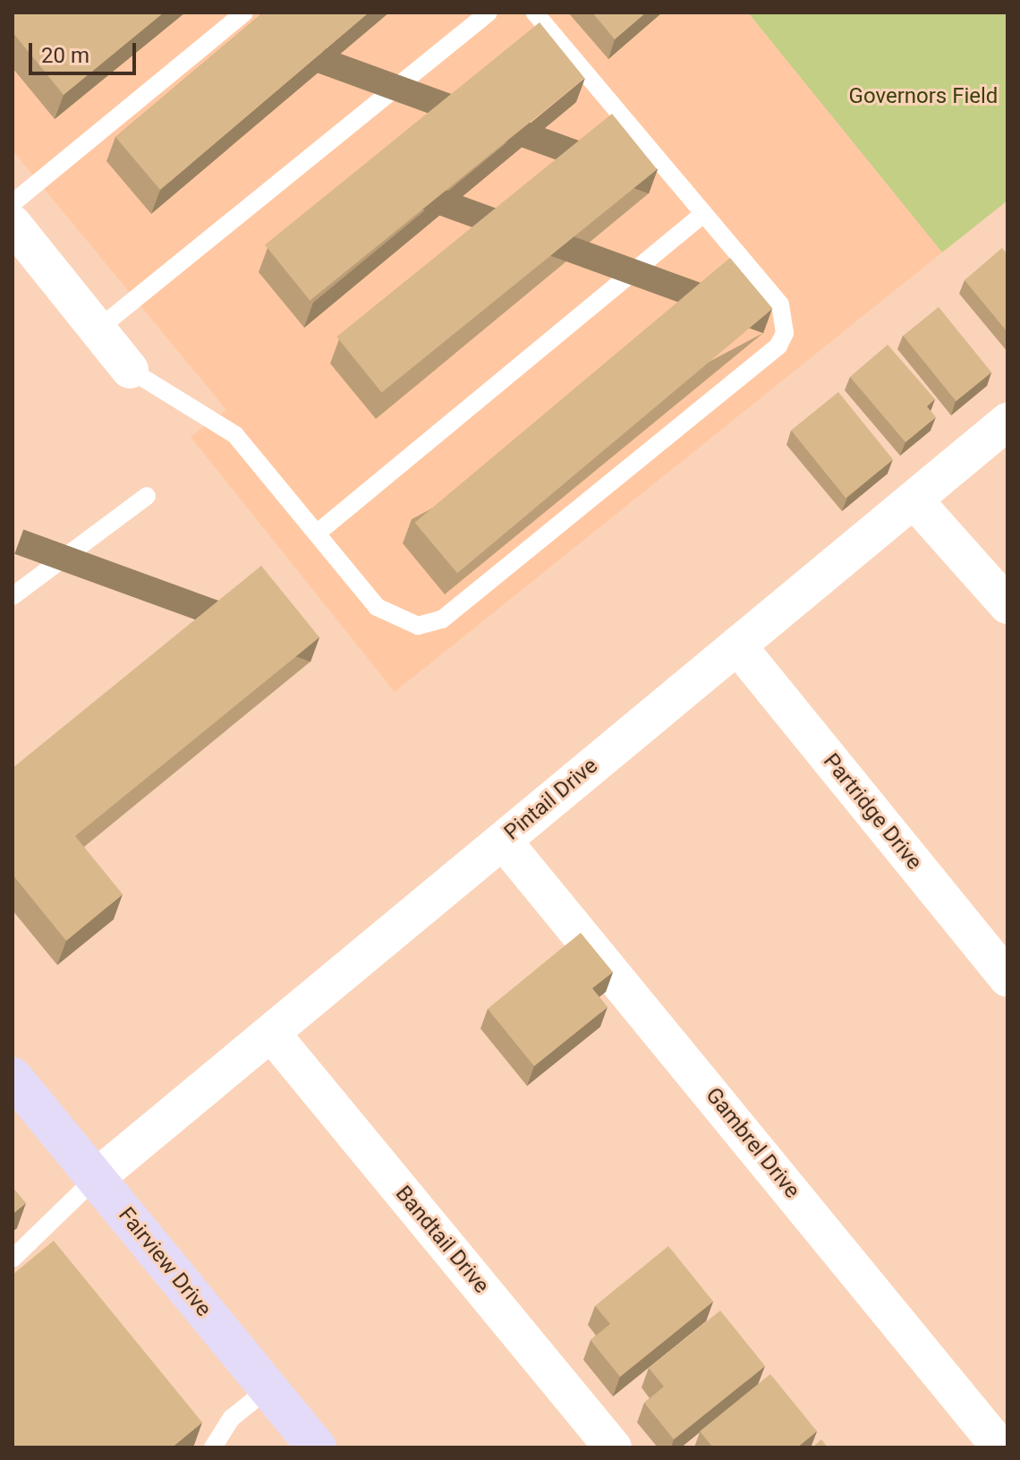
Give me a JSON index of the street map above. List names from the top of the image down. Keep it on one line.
{"streets":{"main road":["Fairview Drive"],"street":["Pintail Drive","Partridge Drive","Gambrel Drive","Bandtail Drive"]},"crossings":[["Pintail Drive","Partridge Drive"],["Pintail Drive","Gambrel Drive"],["Pintail Drive","Bandtail Drive"],["Pintail Drive","Fairview Drive"]],"parks":["Governors Field"],"scale_bar":"20 m"}
